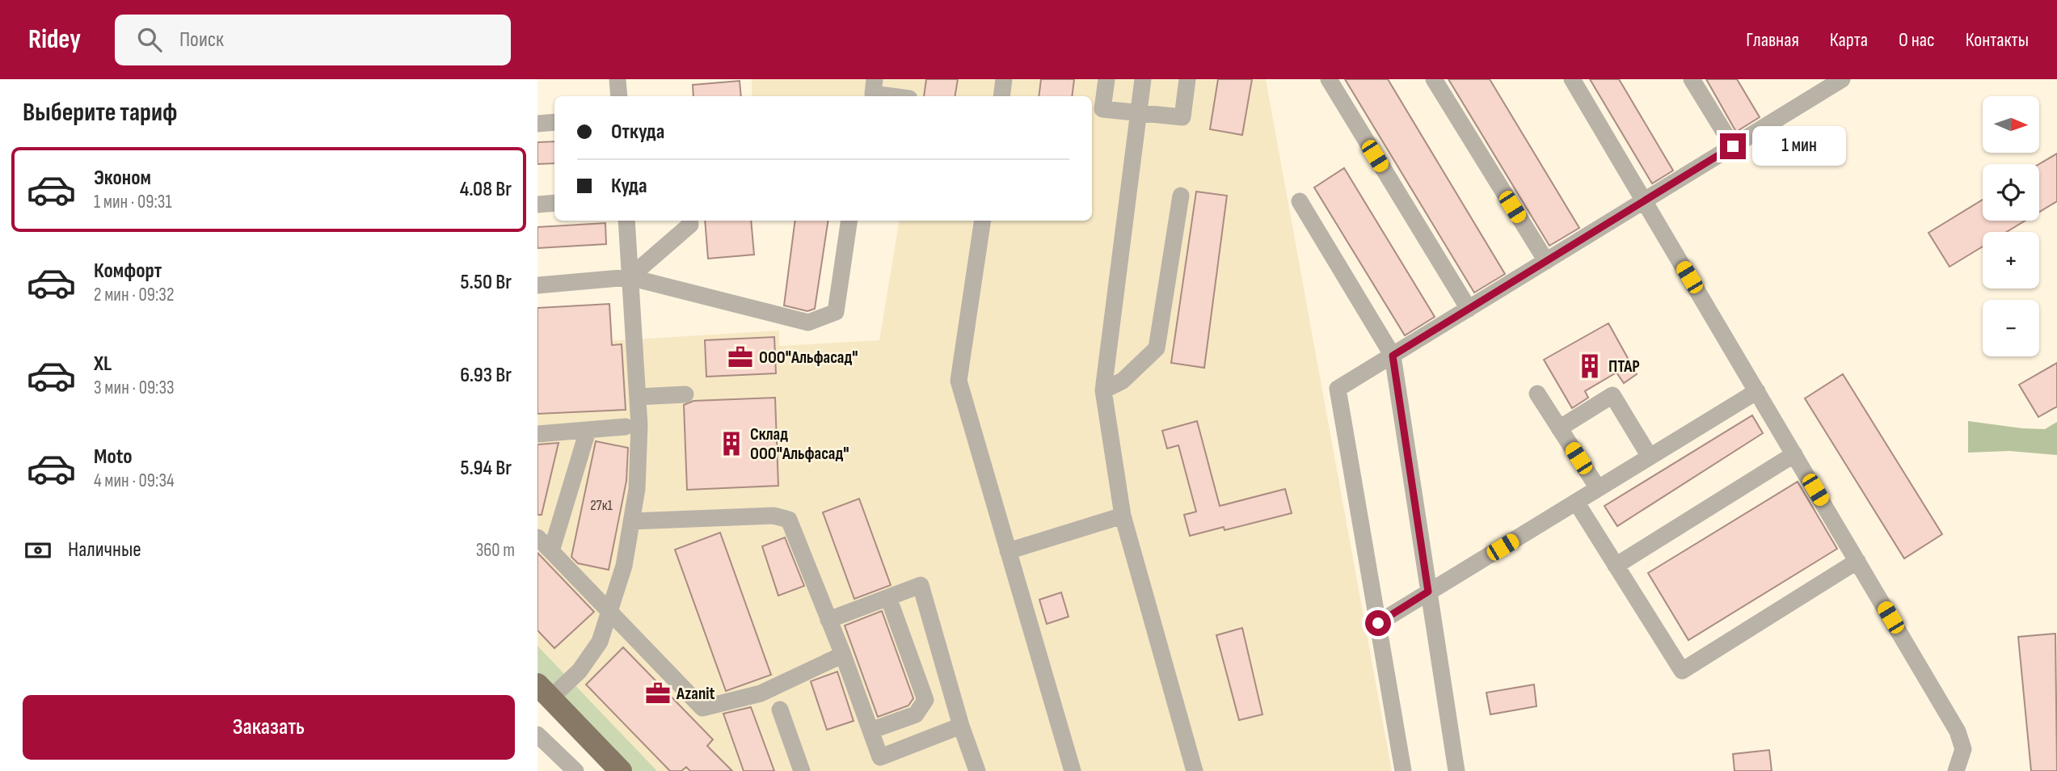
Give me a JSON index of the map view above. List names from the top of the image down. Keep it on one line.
{"places":{"office":["ООО\"Альфасад\"","Azanit"],"building":["ПТАР","Склад ООО\"Альфасад\""]},"house_numbers":["27к1"],"north":"right","page":{"header":"Ridey","search":"Поиск","nav":["Главная","Карта","О нас","Контакты"],"heading":"Выберите тариф","map_buttons":["+","−"],"banner":["Откуда","Куда"],"bubble":"1 мин","list":[{"name":"Эконом","note":"1 мин · 09:31","value":"4.08 Br"},{"name":"Комфорт","note":"2 мин · 09:32","value":"5.50 Br"},{"name":"XL","note":"3 мин · 09:33","value":"6.93 Br"},{"name":"Moto","note":"4 мин · 09:34","value":"5.94 Br"}],"pay":["Наличные","360 m"],"buttons":"Заказать"}}
